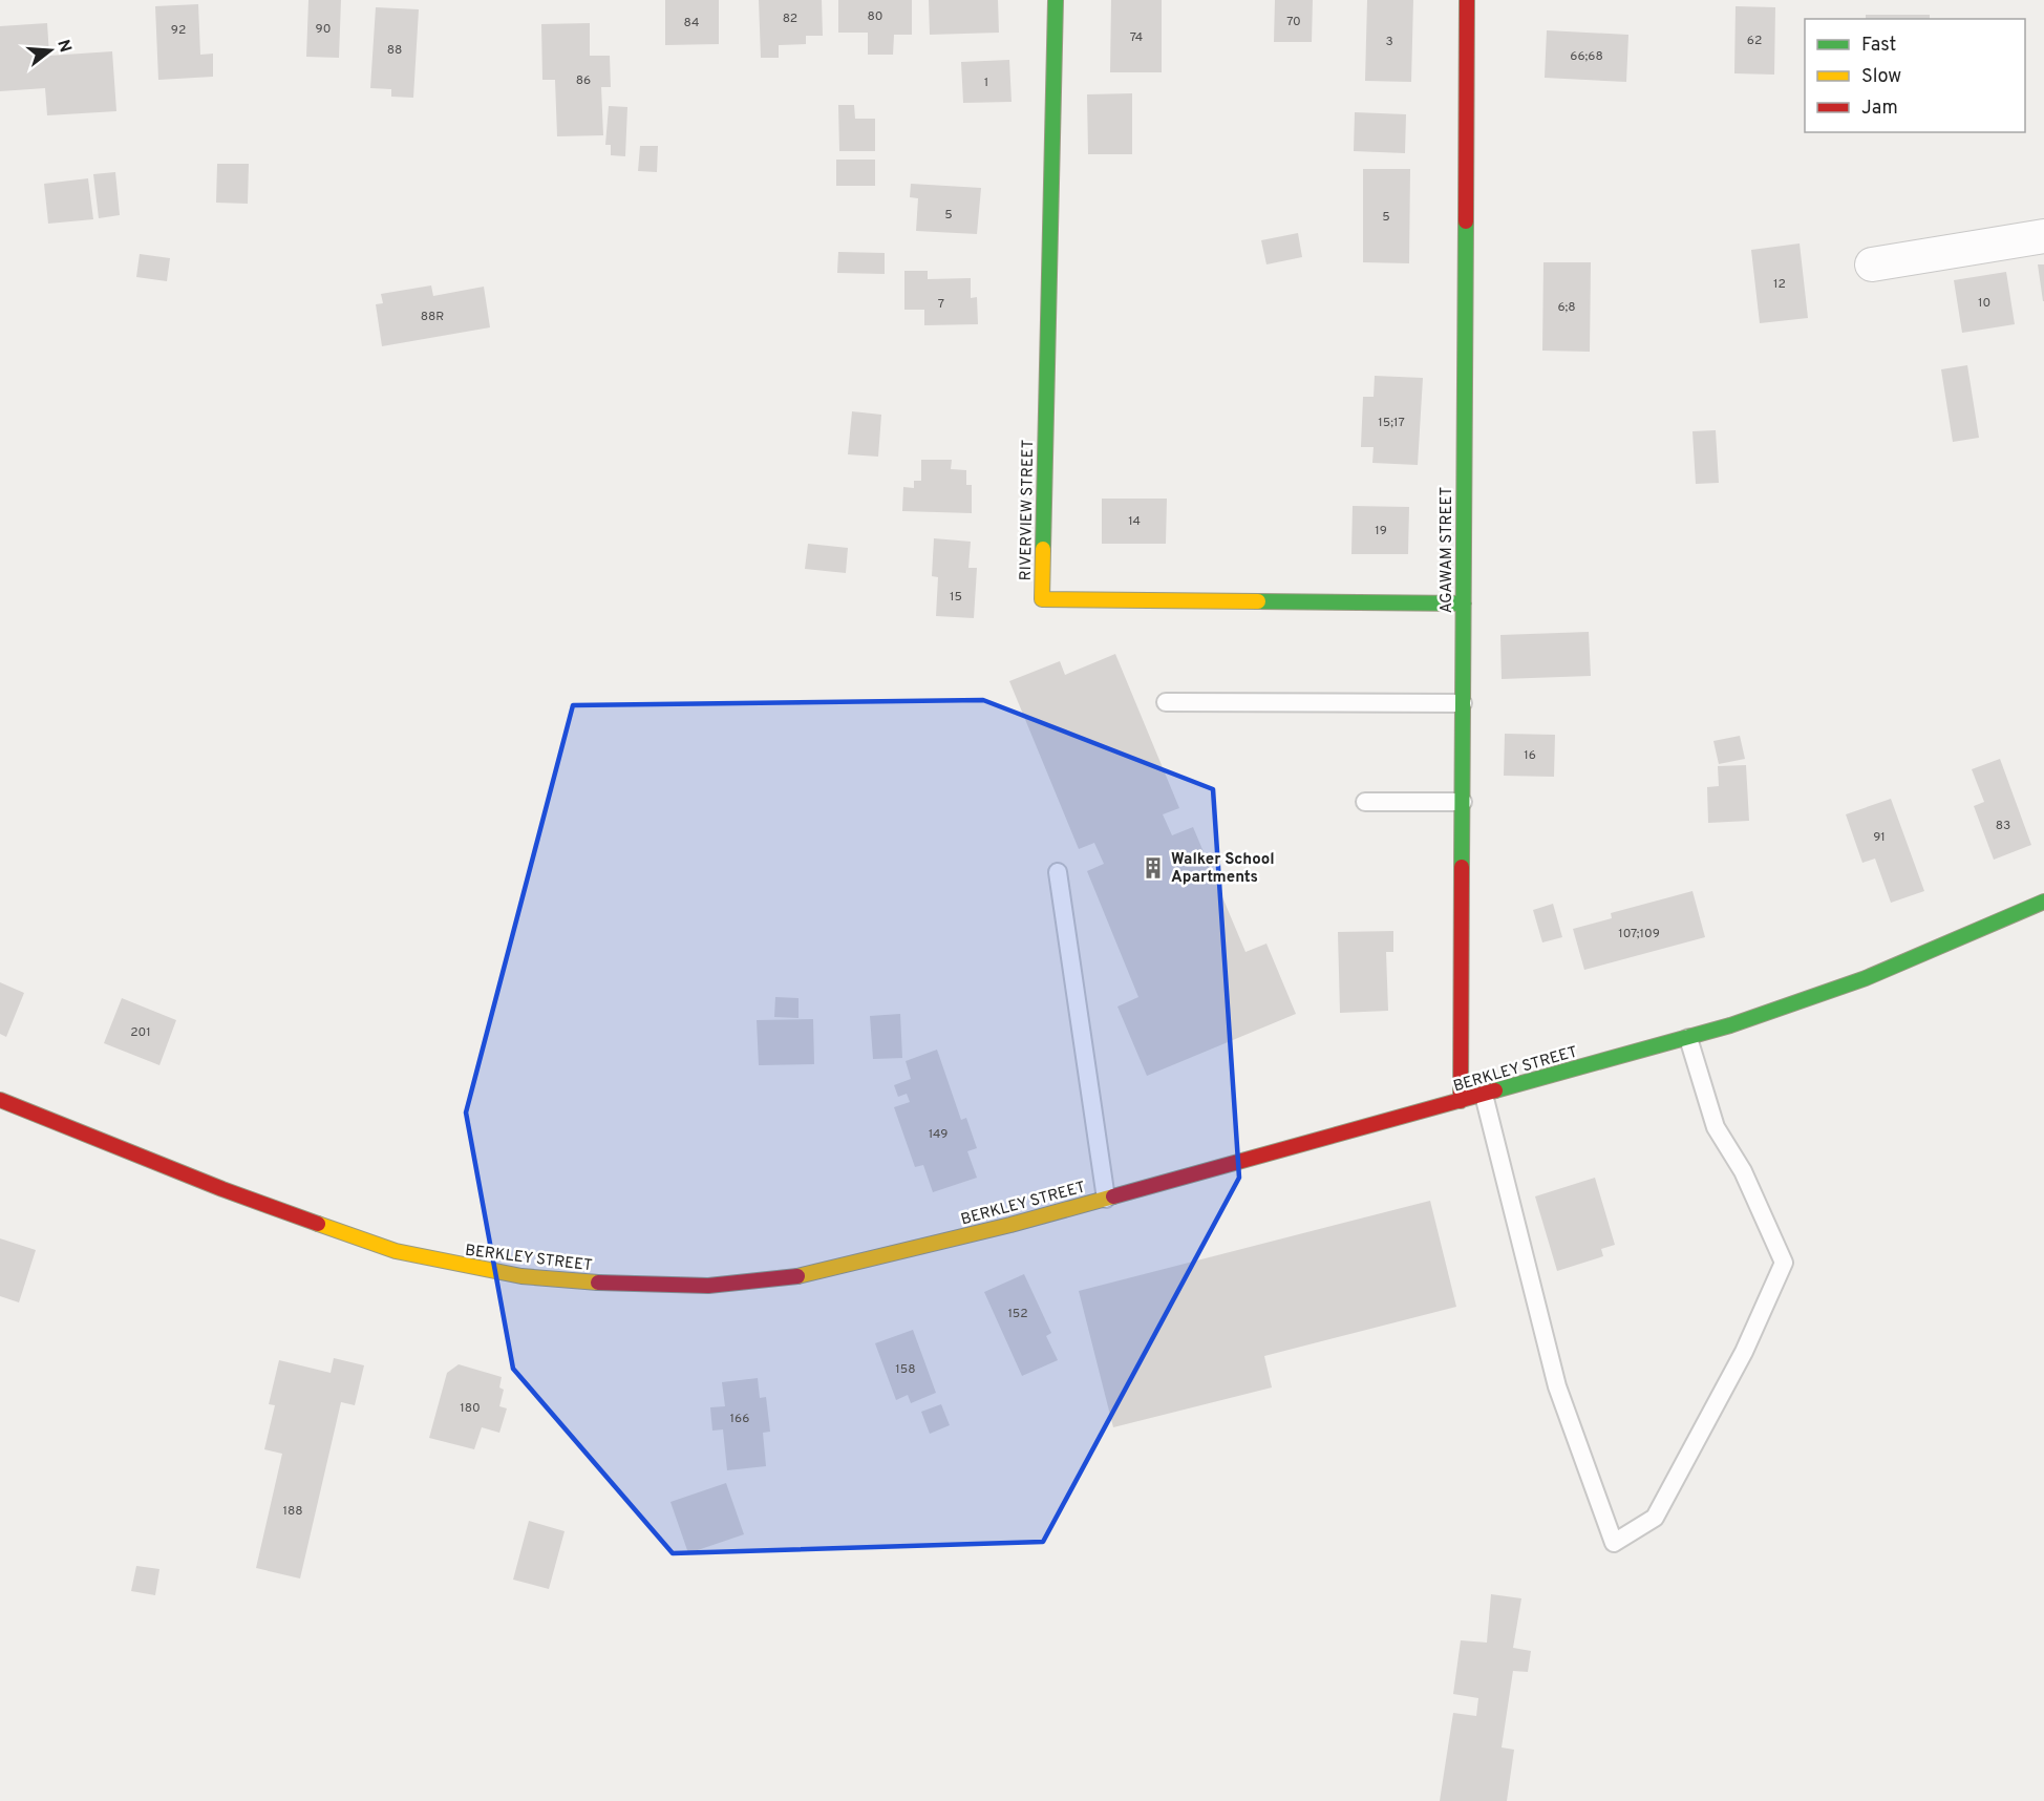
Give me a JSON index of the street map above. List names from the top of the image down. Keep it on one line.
{"streets":{"main road":["RIVERVIEW STREET","AGAWAM STREET","BERKLEY STREET"]},"crossings":[["RIVERVIEW STREET","AGAWAM STREET"],["AGAWAM STREET","BERKLEY STREET"]],"places":{"building":["Walker School Apartments"]},"house_numbers":["80","82","70","84","90","92","74","62","3","88","66;68","86","1","5","5","12","10","7","6;8","88R","15;17","14","19","15","16","83","91","107;109","201","149","152","158","180","166","188"],"legend":["Fast","Slow","Jam"],"north":"right"}
